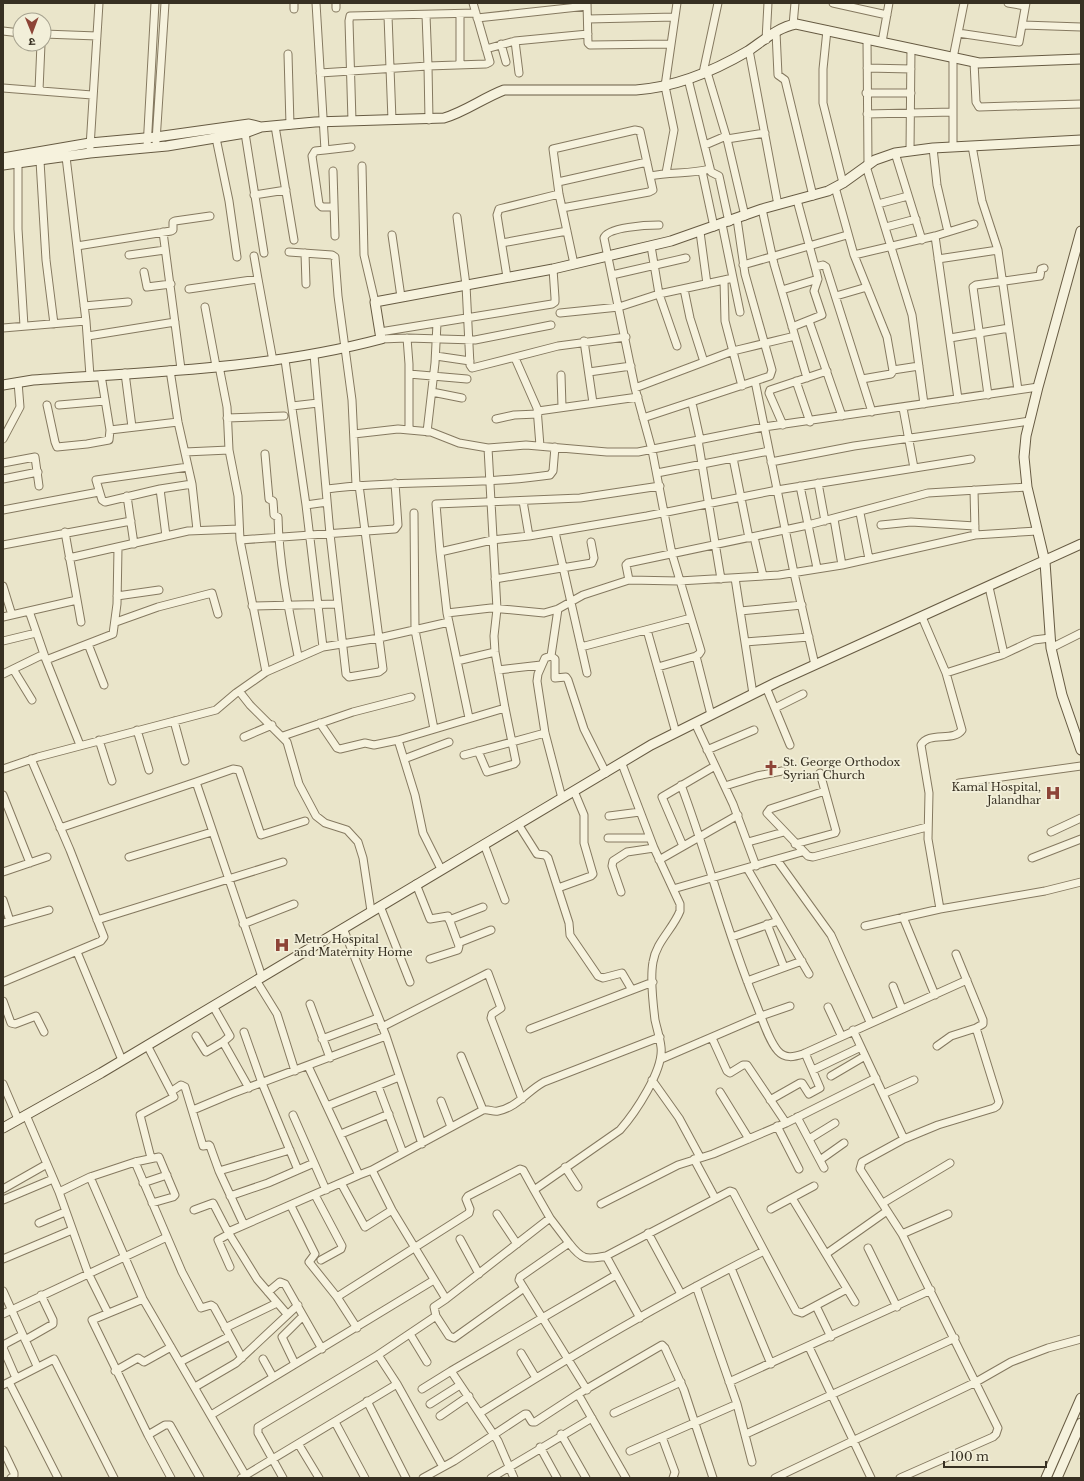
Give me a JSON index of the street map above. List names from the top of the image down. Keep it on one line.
{"places":{"church":["St. George Orthodox Syrian Church"],"hospital":["Kamal Hospital, Jalandhar","Metro Hospital and Maternity Home"]},"scale_bar":"100 m","north":"bottom"}
